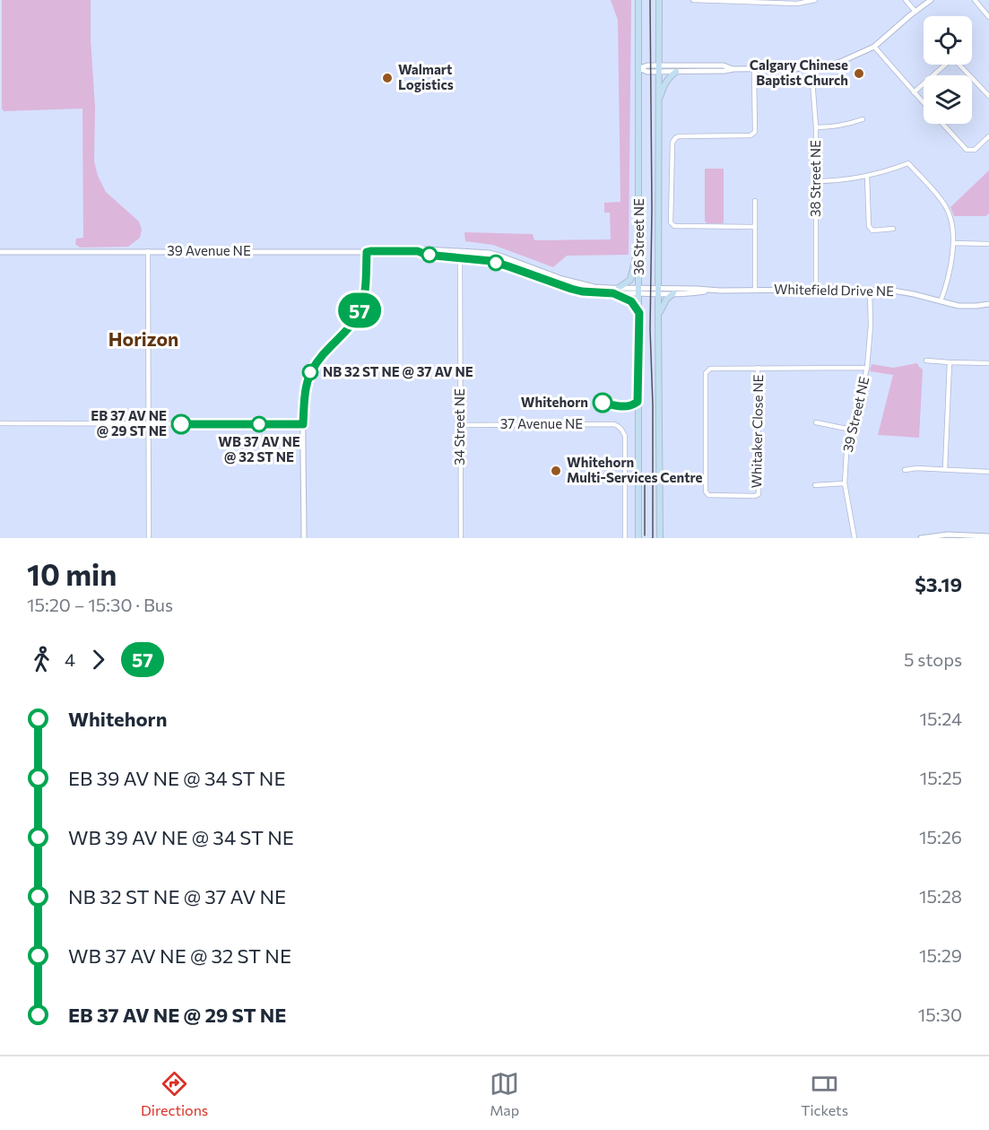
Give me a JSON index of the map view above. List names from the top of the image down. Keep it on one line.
{"streets":{"main road":["36 Street NE"],"street":["38 Street NE","39 Avenue NE","Whitefield Drive NE","39 Street NE","37 Avenue NE","34 Street NE","Whitaker Close NE"]},"crossings":[["38 Street NE","Whitefield Drive NE"],["36 Street NE","39 Avenue NE"],["36 Street NE","Whitefield Drive NE"],["39 Avenue NE","Whitefield Drive NE"],["39 Avenue NE","34 Street NE"],["Whitefield Drive NE","39 Street NE"],["39 Street NE","Whitaker Close NE"],["37 Avenue NE","34 Street NE"]],"districts":["Horizon"],"places":["Calgary Chinese Baptist Church","Walmart Logistics","NB 32 ST NE @ 37 AV NE","Whitehorn","EB 37 AV NE @ 29 ST NE","WB 37 AV NE @ 32 ST NE","Whitehorn Multi-Services Centre"],"lines":["bus line 57"],"page":{"on_map":"57","heading":["10 min","15:20 – 15:30 · Bus","$3.19"],"legs":["4","57","5 stops"],"list":[{"name":"Whitehorn","value":"15:24"},{"name":"EB 39 AV NE @ 34 ST NE","value":"15:25"},{"name":"WB 39 AV NE @ 34 ST NE","value":"15:26"},{"name":"NB 32 ST NE @ 37 AV NE","value":"15:28"},{"name":"WB 37 AV NE @ 32 ST NE","value":"15:29"},{"name":"EB 37 AV NE @ 29 ST NE","value":"15:30"}],"tabs":["Directions","Map","Tickets"]}}
